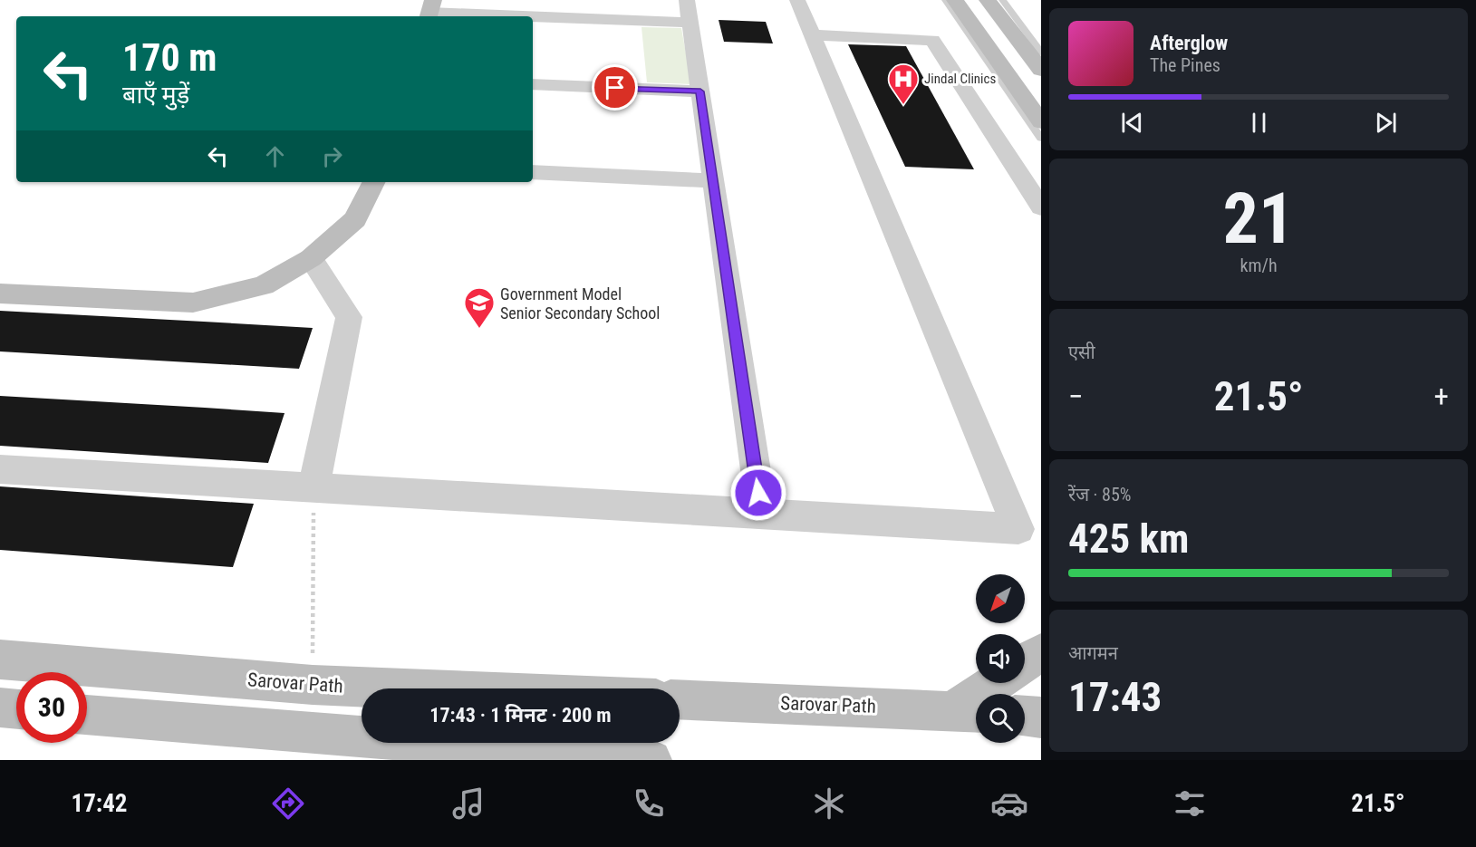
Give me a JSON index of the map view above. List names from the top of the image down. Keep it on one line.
{"streets":{"main road":["Sarovar Path"]},"places":{"hospital":["Jindal Clinics"],"school or university":["Government Model Senior Secondary School"]},"north":"bottom left","page":{"turn":["170 m","बाएँ मुड़ें"],"song":["Afterglow","The Pines"],"tile":[["21","km/h"],"एसी",["रेंज · 85%","425 km"],["आगमन","17:43"]],"heat":["−","21.5°","+"],"limit":"30","trip":"17:43 · 1 मिनट · 200 m","tabs":["17:42","21.5°"]}}
